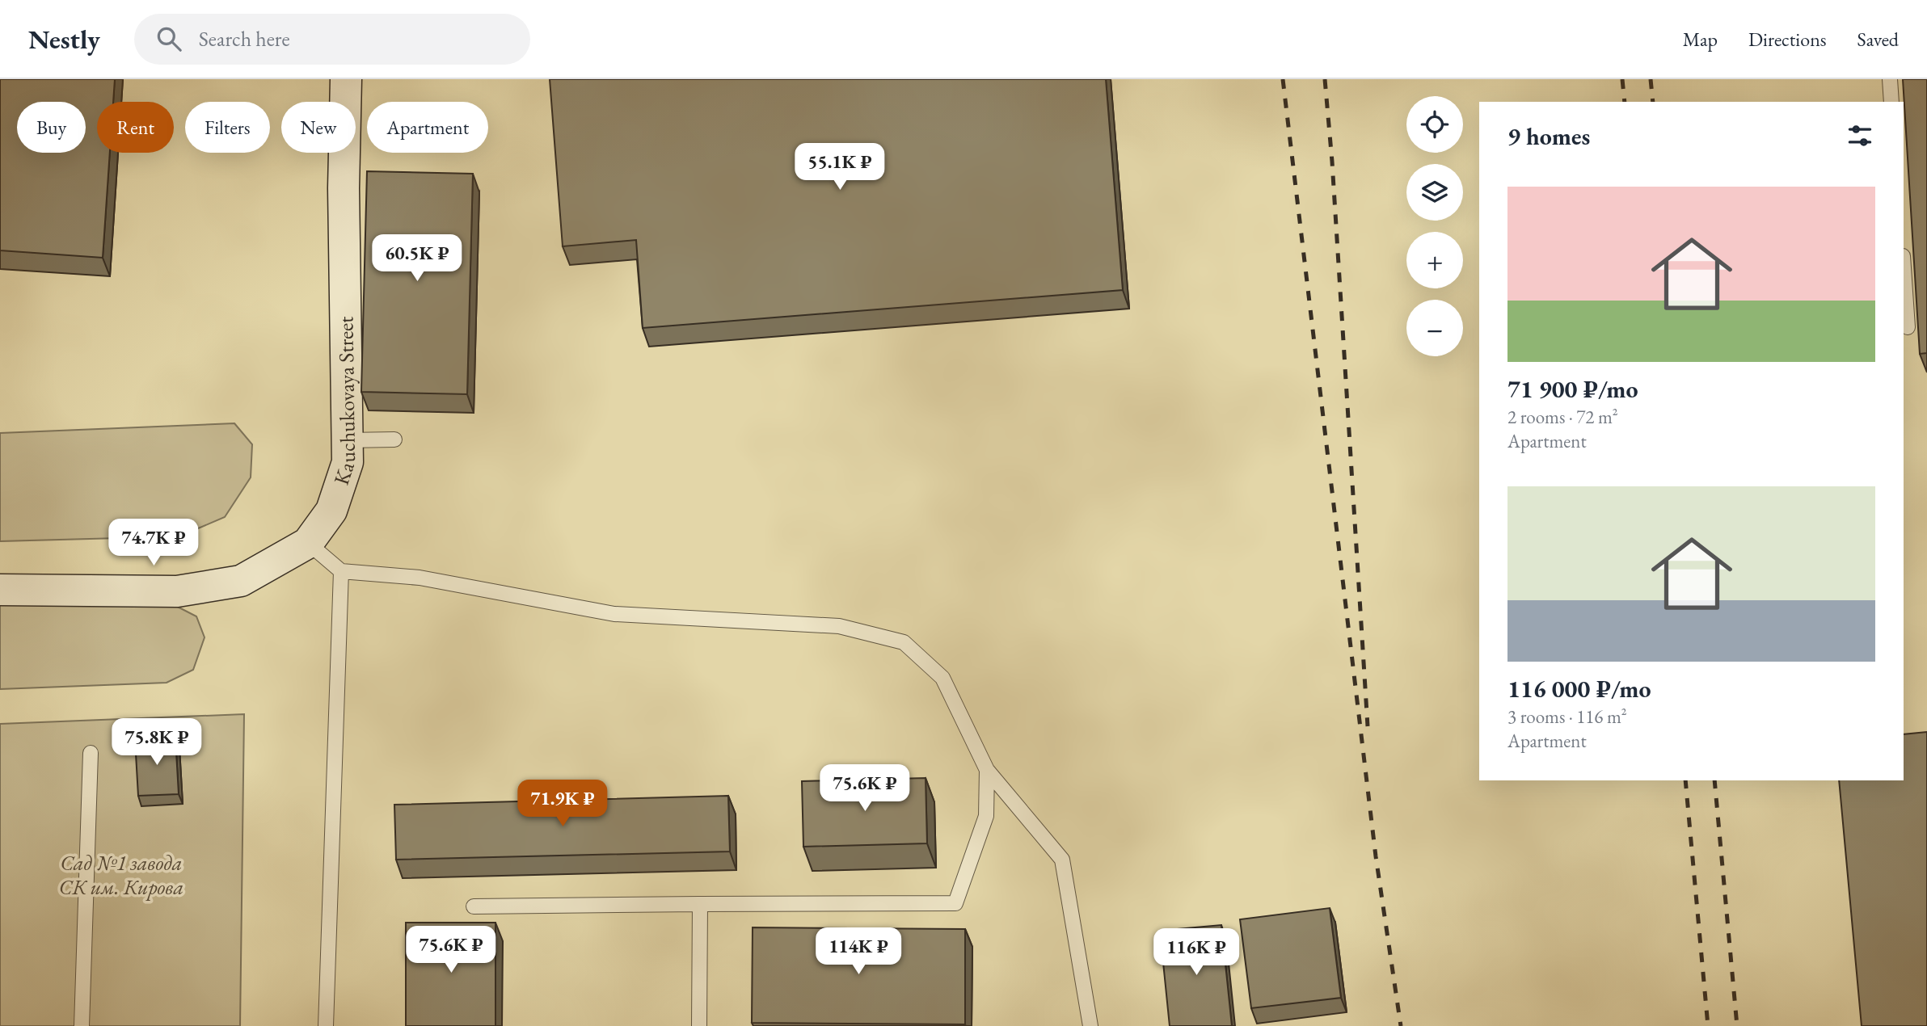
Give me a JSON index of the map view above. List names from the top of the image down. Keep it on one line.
{"streets":{"street":["Kauchukovaya Street"]},"parks":["Сад №1 завода СК им. Кирова"],"page":{"header":"Nestly","search":"Search here","nav":["Map","Directions","Saved"],"map_buttons":["+","−"],"chip":["Buy","Rent","Filters","New","Apartment"],"heading":"9 homes","price":["55.1K ₽","60.5K ₽","74.7K ₽","75.8K ₽","75.6K ₽","71.9K ₽","75.6K ₽","114K ₽","116K ₽"],"list":[{"name":"71 900 ₽/mo","note":"2 rooms · 72 m² · Apartment"},{"name":"116 000 ₽/mo","note":"3 rooms · 116 m² · Apartment"}]}}
